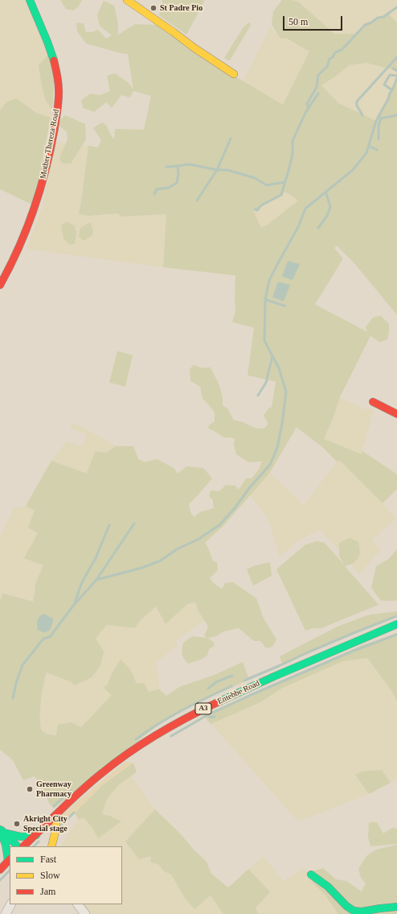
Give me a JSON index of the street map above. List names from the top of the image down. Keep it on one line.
{"streets":{"street":["Mother Thereza Road","Entebbe Road","A3"]},"crossings":[["Entebbe Road","A3"]],"places":["St Padre Pio","Greenway Pharmacy","Akright City Special stage"],"legend":["Fast","Slow","Jam"],"scale_bar":"50 m"}
